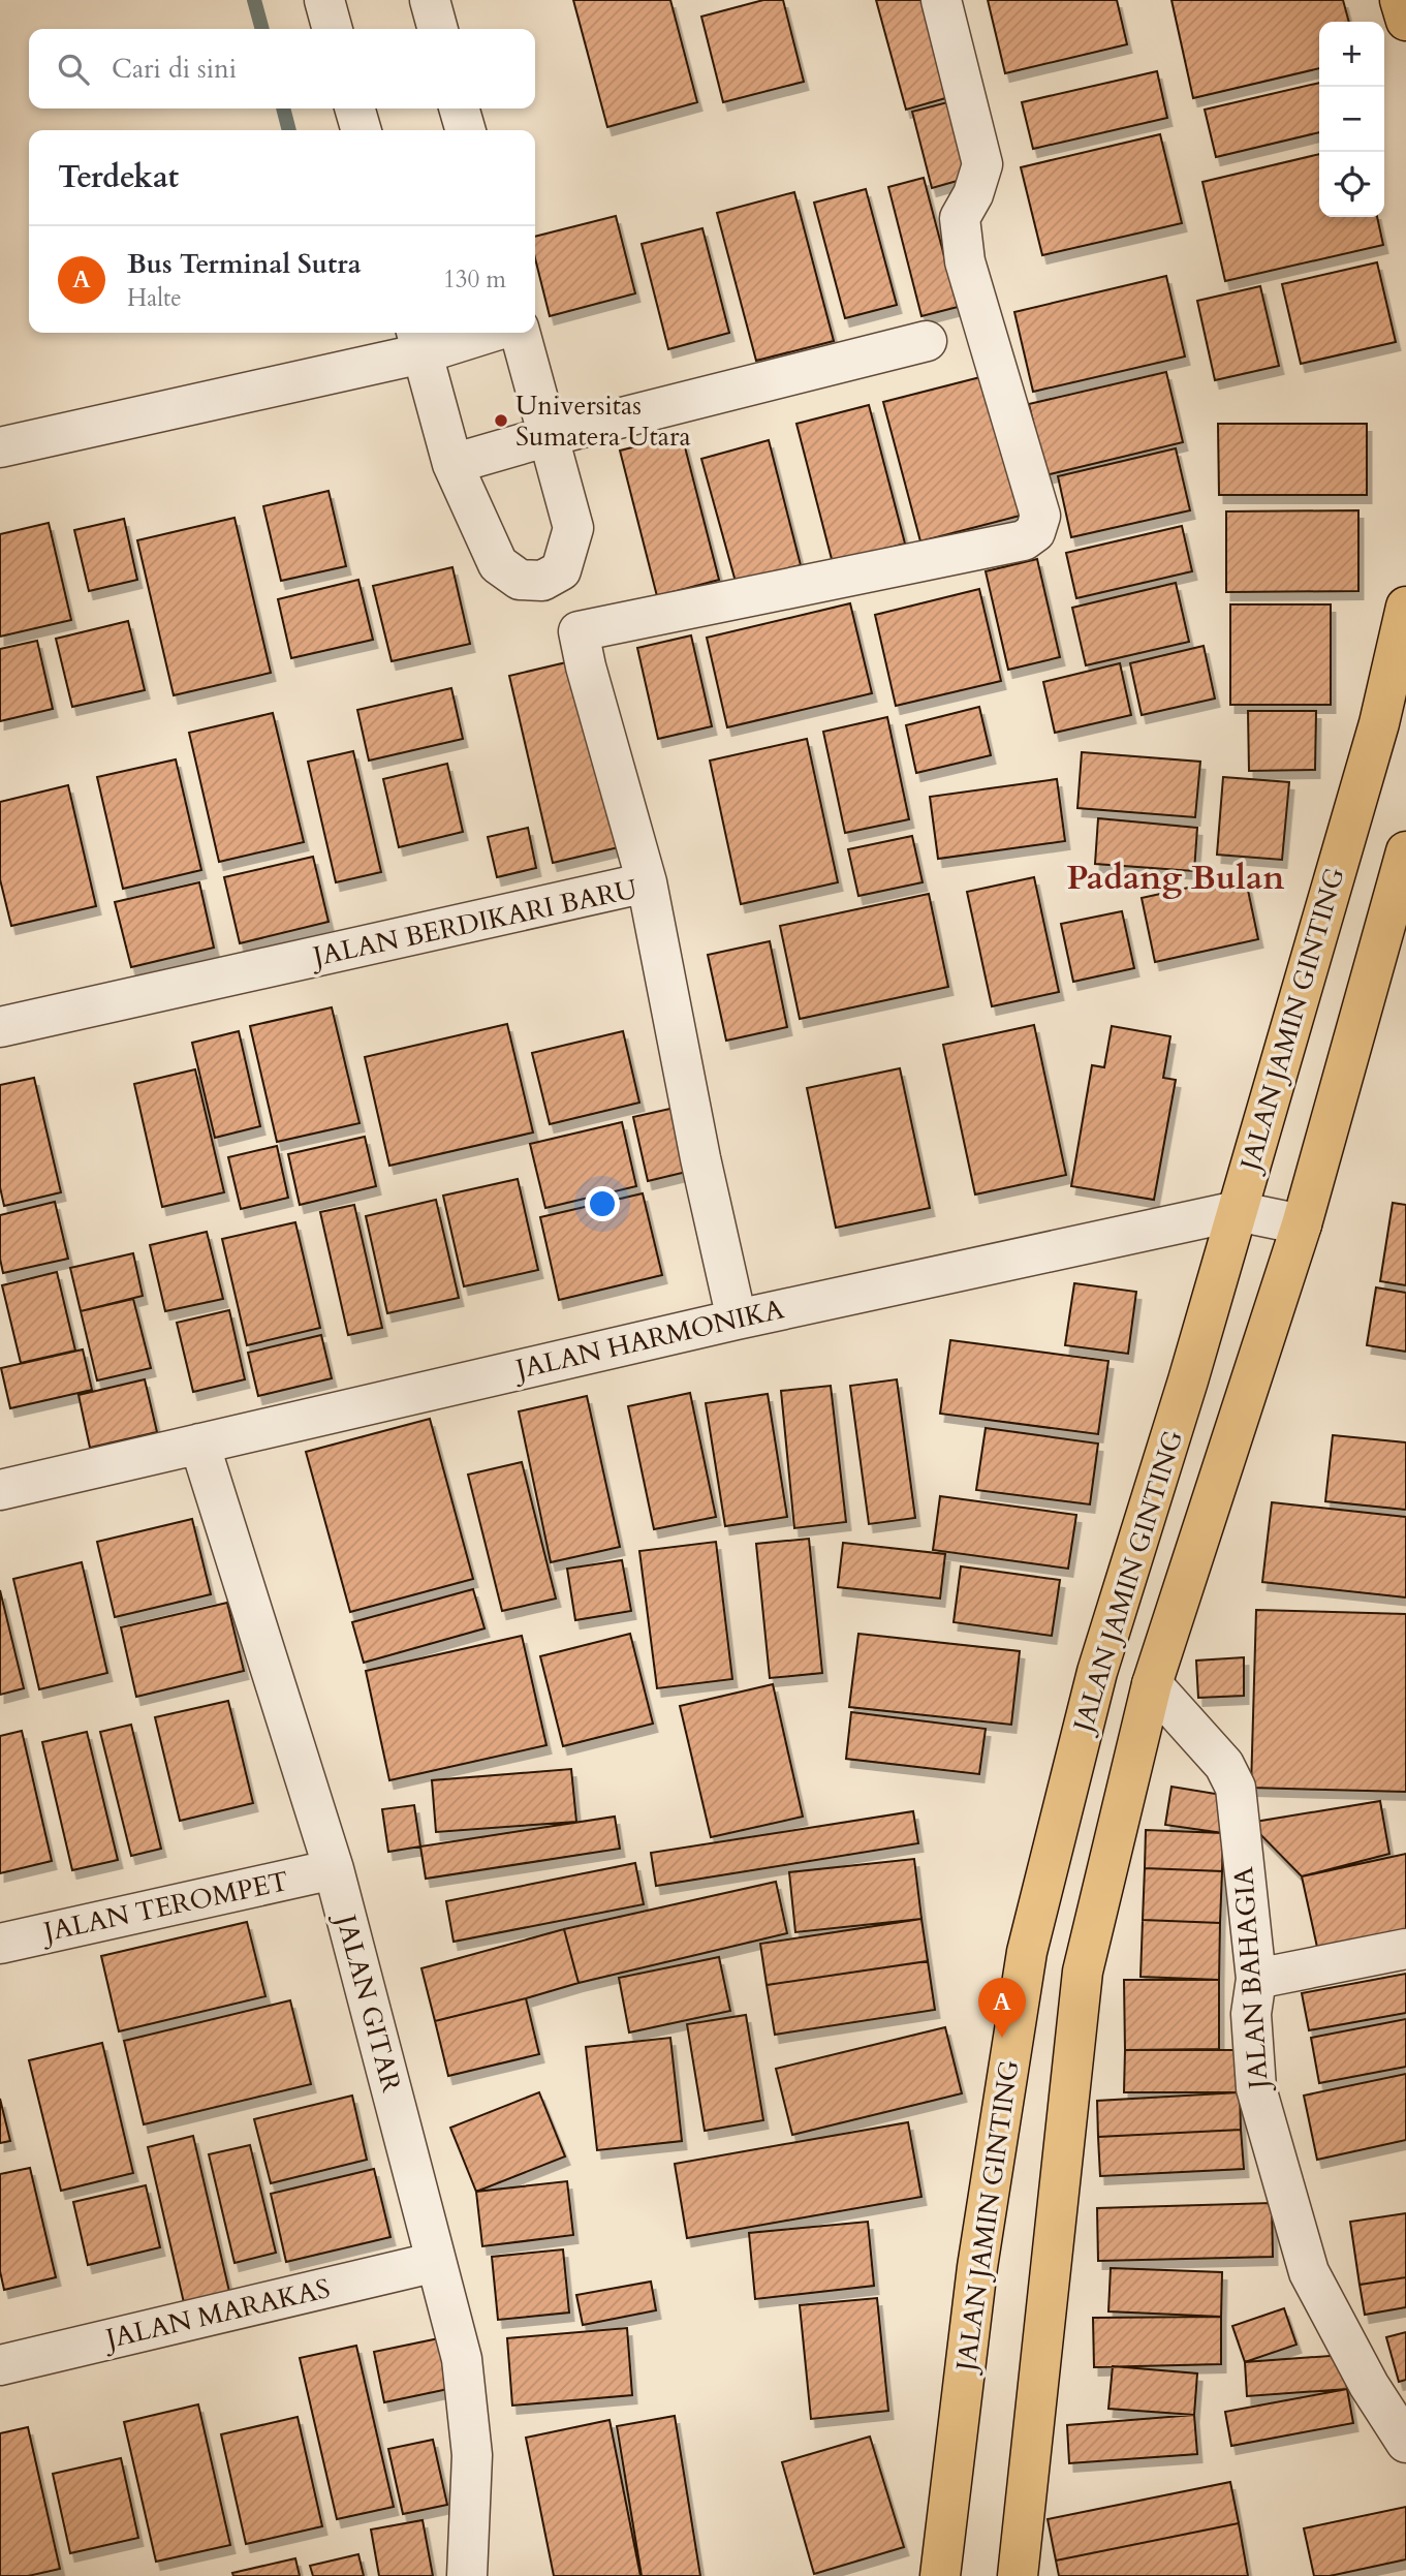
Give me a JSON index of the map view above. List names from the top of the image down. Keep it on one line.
{"streets":{"main road":["JALAN JAMIN GINTING"],"street":["JALAN BERDIKARI BARU","JALAN HARMONIKA","JALAN TEROMPET","JALAN BAHAGIA","JALAN GITAR","JALAN MARAKAS"]},"crossings":[["JALAN BERDIKARI BARU","JALAN HARMONIKA"],["JALAN JAMIN GINTING","JALAN HARMONIKA"],["JALAN JAMIN GINTING","JALAN BAHAGIA"],["JALAN HARMONIKA","JALAN GITAR"],["JALAN TEROMPET","JALAN GITAR"],["JALAN GITAR","JALAN MARAKAS"]],"districts":["Padang Bulan"],"places":["Universitas Sumatera Utara"],"page":{"map_buttons":["+","−"],"search":"Cari di sini","heading":"Terdekat","list":[{"mark":"A","name":"Bus Terminal Sutra","note":"Halte","value":"130 m"}],"pins":"A"}}
